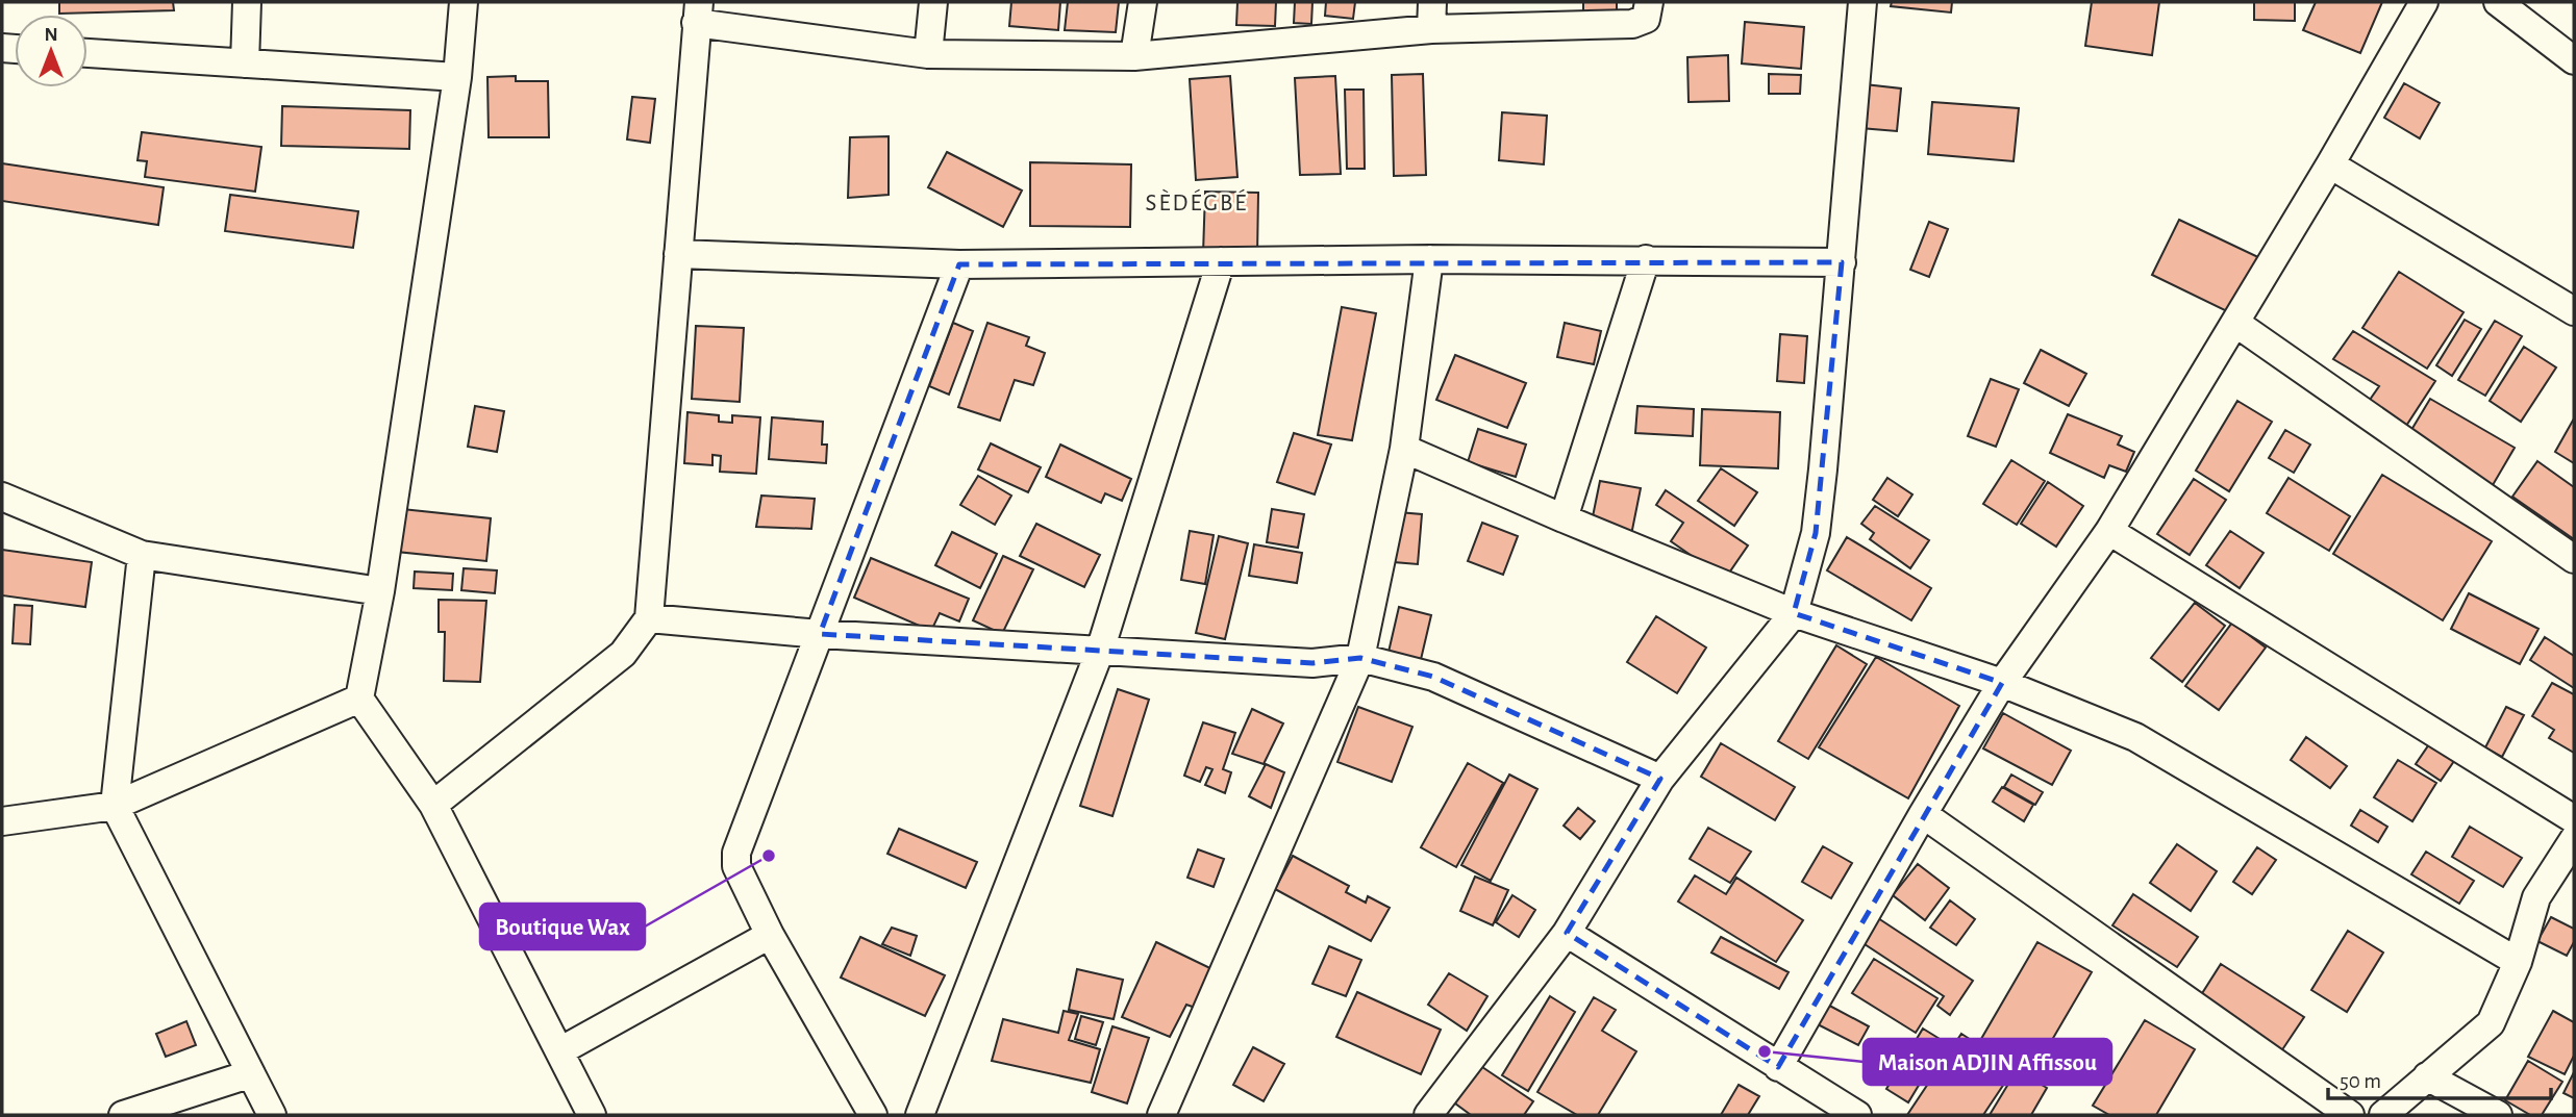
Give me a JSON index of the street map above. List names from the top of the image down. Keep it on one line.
{"districts":["SÈDÉGBÉ"],"places":["Boutique Wax","Maison ADJIN Affissou"],"scale_bar":"50 m","north":"top"}
